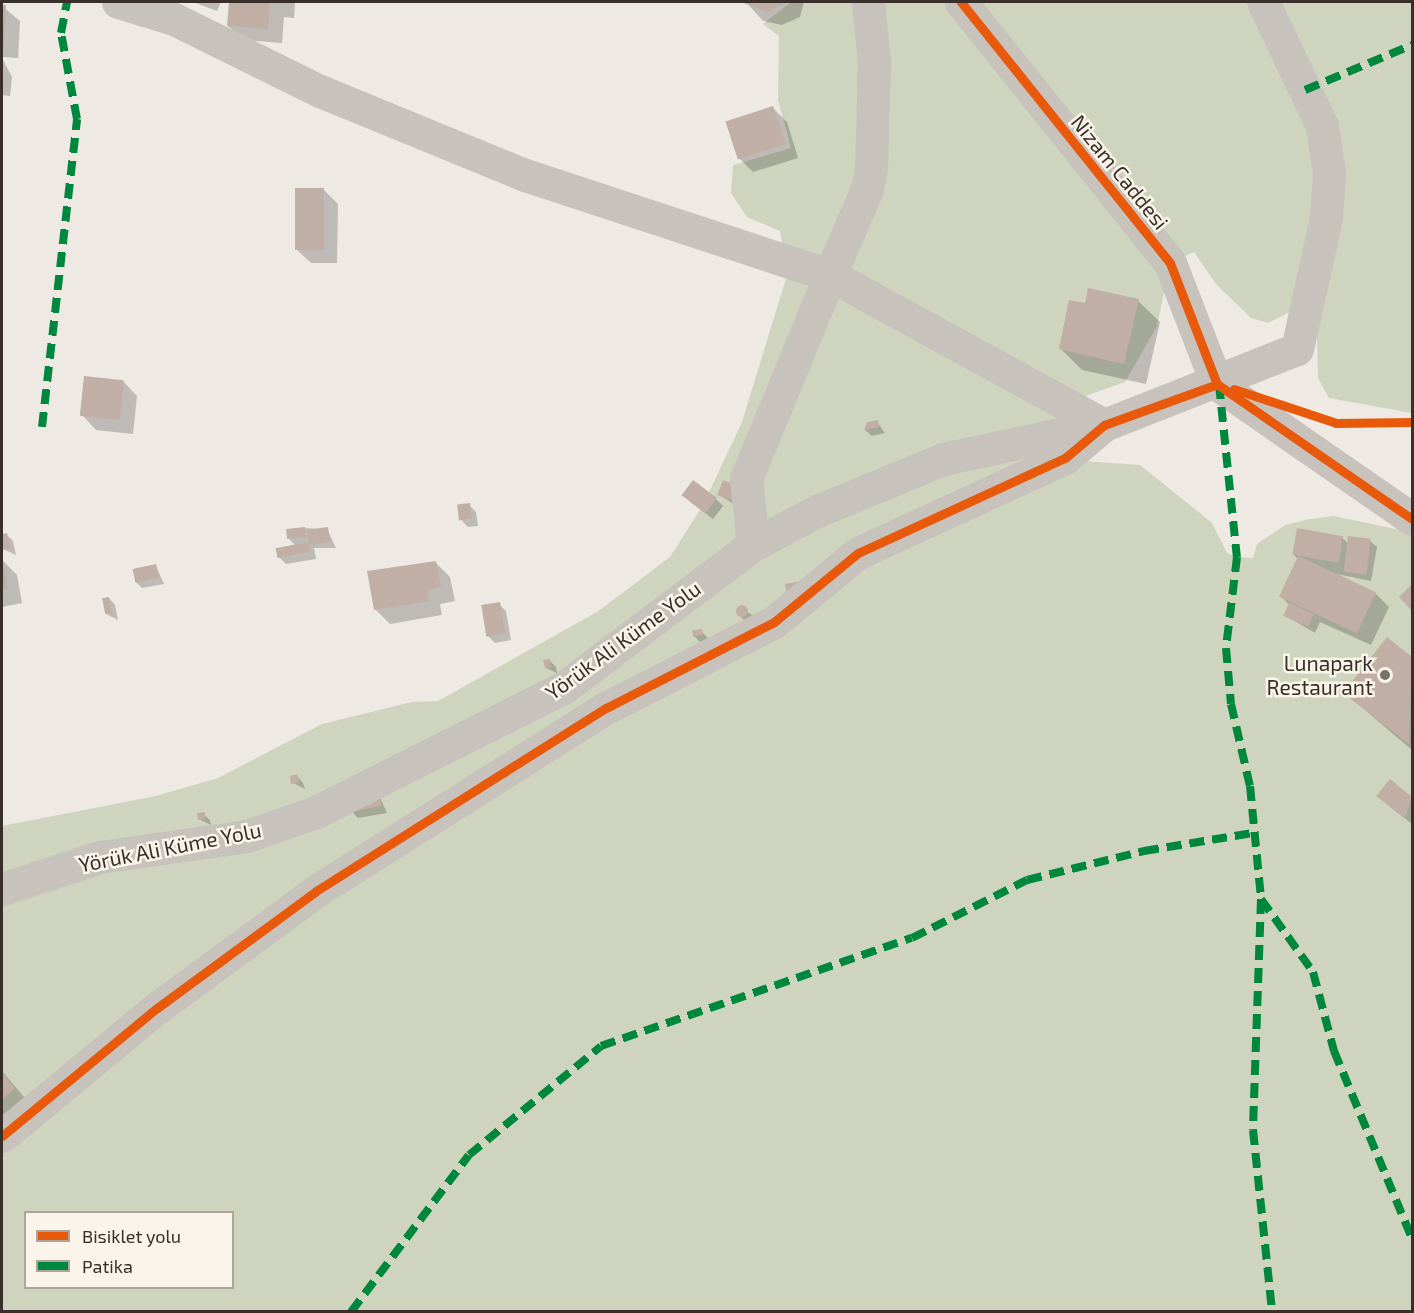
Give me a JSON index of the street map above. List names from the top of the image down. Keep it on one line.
{"streets":{"street":["Nizam Caddesi","Yörük Ali Küme Yolu"]},"places":["Lunapark Restaurant"],"legend":["Bisiklet yolu","Patika"]}
